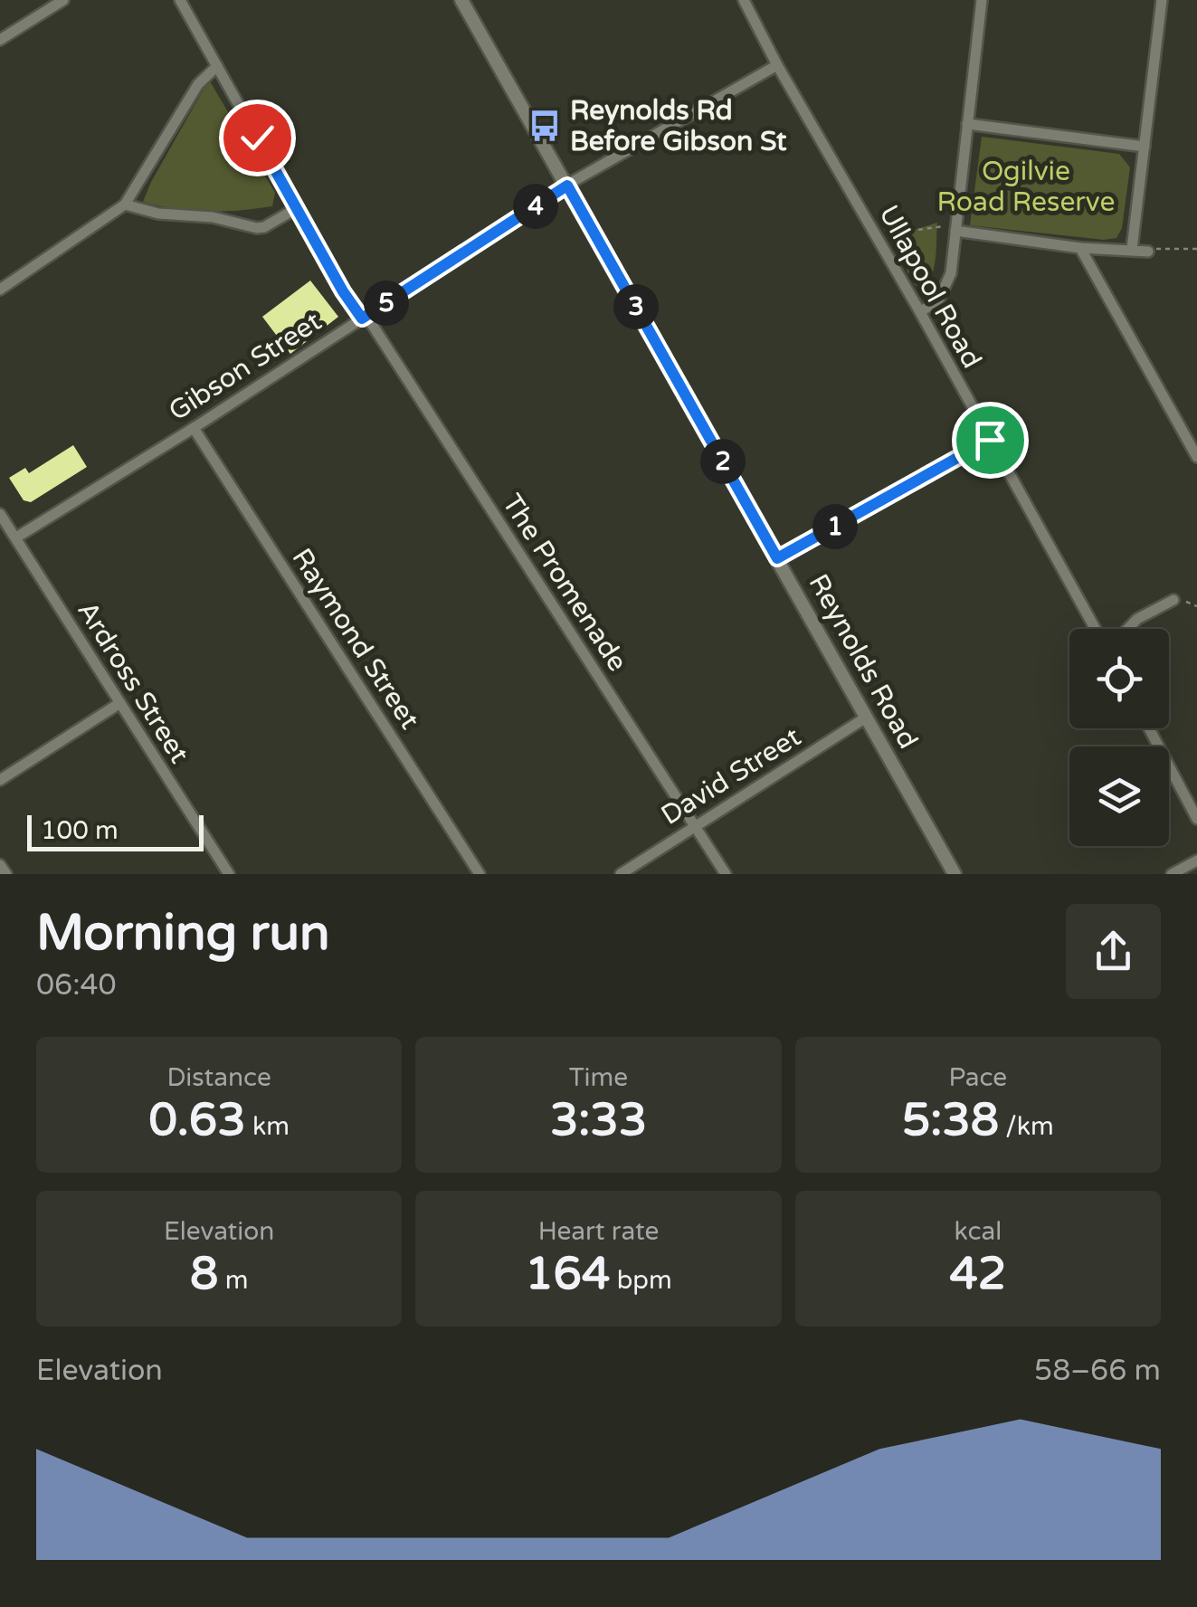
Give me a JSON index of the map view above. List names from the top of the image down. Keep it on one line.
{"streets":{"street":["Ullapool Road","Gibson Street","The Promenade","Raymond Street","Reynolds Road","Ardross Street","David Street"]},"crossings":[["Ullapool Road","Gibson Street"],["Gibson Street","The Promenade"],["Gibson Street","Raymond Street"],["Gibson Street","Reynolds Road"],["Gibson Street","Ardross Street"],["The Promenade","David Street"],["Reynolds Road","David Street"]],"parks":["Ogilvie Road Reserve"],"places":{"bus stop":["Reynolds Rd Before Gibson St"]},"scale_bar":"100 m","page":{"pins":["4","5","3","2","1"],"scale":"100 m","heading":["Morning run","06:40"],"stats":[["Distance","0.63 km"],["Time","3:33"],["Pace","5:38 /km"],["Elevation","8 m"],["Heart rate","164 bpm"],["kcal","42"]],"chart":["Elevation","58–66 m"]}}
